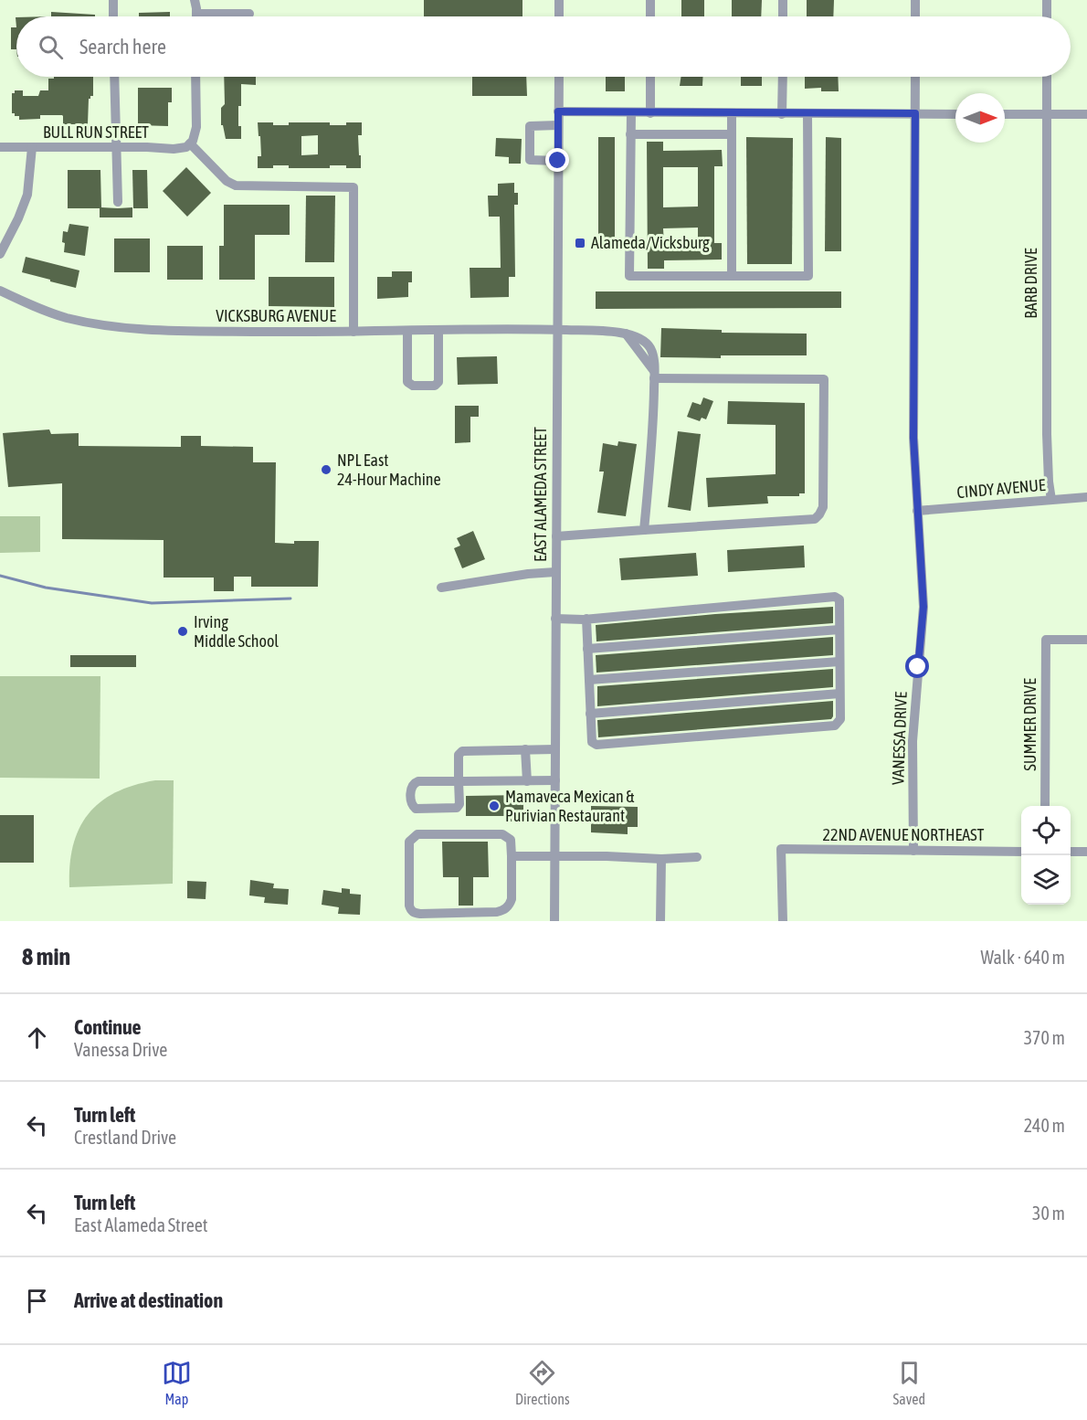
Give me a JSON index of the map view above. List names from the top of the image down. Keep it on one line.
{"streets":{"street":["BULL RUN STREET","BARB DRIVE","VICKSBURG AVENUE","CINDY AVENUE","EAST ALAMEDA STREET","SUMMER DRIVE","VANESSA DRIVE","22ND AVENUE NORTHEAST"]},"crossings":[["BARB DRIVE","CINDY AVENUE"],["VICKSBURG AVENUE","EAST ALAMEDA STREET"],["CINDY AVENUE","VANESSA DRIVE"],["VANESSA DRIVE","22ND AVENUE NORTHEAST"]],"places":{"transit":["Alameda/Vicksburg"],"other":["NPL East 24-Hour Machine","Irving Middle School","Mamaveca Mexican & Purivian Restaurant"]},"north":"right","page":{"search":"Search here","heading":["8 min","Walk · 640 m"],"list":[["Continue","Vanessa Drive","370 m"],["Turn left","Crestland Drive","240 m"],["Turn left","East Alameda Street","30 m"],"Arrive at destination"],"nav":["Map","Directions","Saved"]}}
